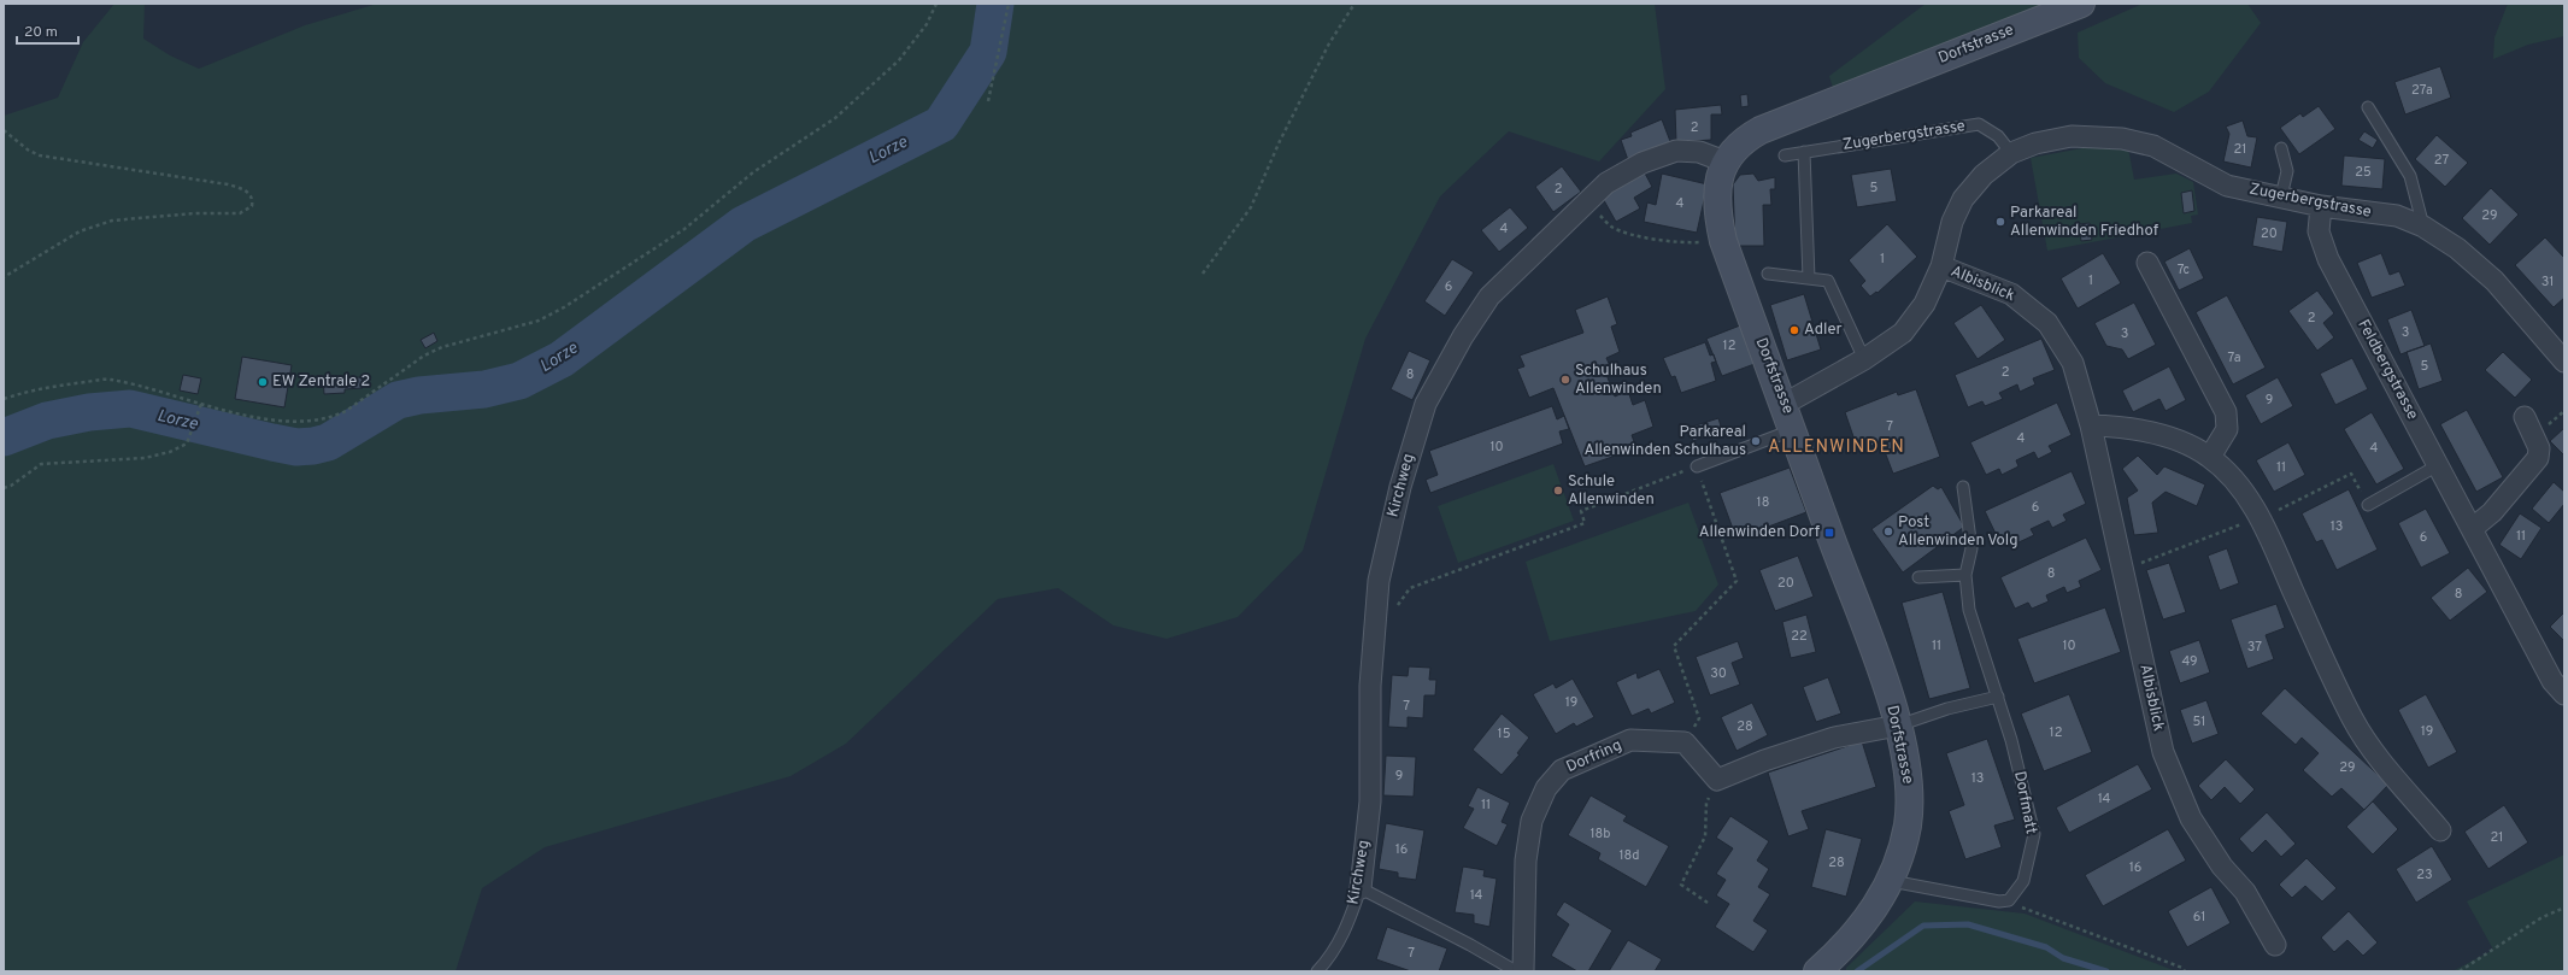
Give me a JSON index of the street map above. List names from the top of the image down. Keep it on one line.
{"streets":{"street":["Dorfstrasse","Zugerbergstrasse","Albisblick","Feldbergstrasse","Kirchweg","Dorfring"],"lane":["Dorfmatt"]},"crossings":[["Dorfstrasse","Zugerbergstrasse"],["Dorfstrasse","Kirchweg"],["Zugerbergstrasse","Albisblick"],["Zugerbergstrasse","Feldbergstrasse"]],"districts":["ALLENWINDEN"],"water":["Lorze"],"places":{"other":["Parkareal Allenwinden Friedhof","Adler","Schulhaus Allenwinden","EW Zentrale 2","Parkareal Allenwinden Schulhaus","Schule Allenwinden","Post Allenwinden Volg"],"transit":["Allenwinden Dorf"]},"house_numbers":["27a","2","21","27","25","5","2","4","29","4","20","1","7c","1","31","6","2","3","3","12","7a","5","2","8","9","7","4","10","4","11","18","6","13","11","6","8","20","8","22","11","10","37","49","30","19","7","51","28","19","12","15","29","9","13","14","11","18b","21","16","18d","28","16","23","14","61","7"],"scale_bar":"20 m"}
